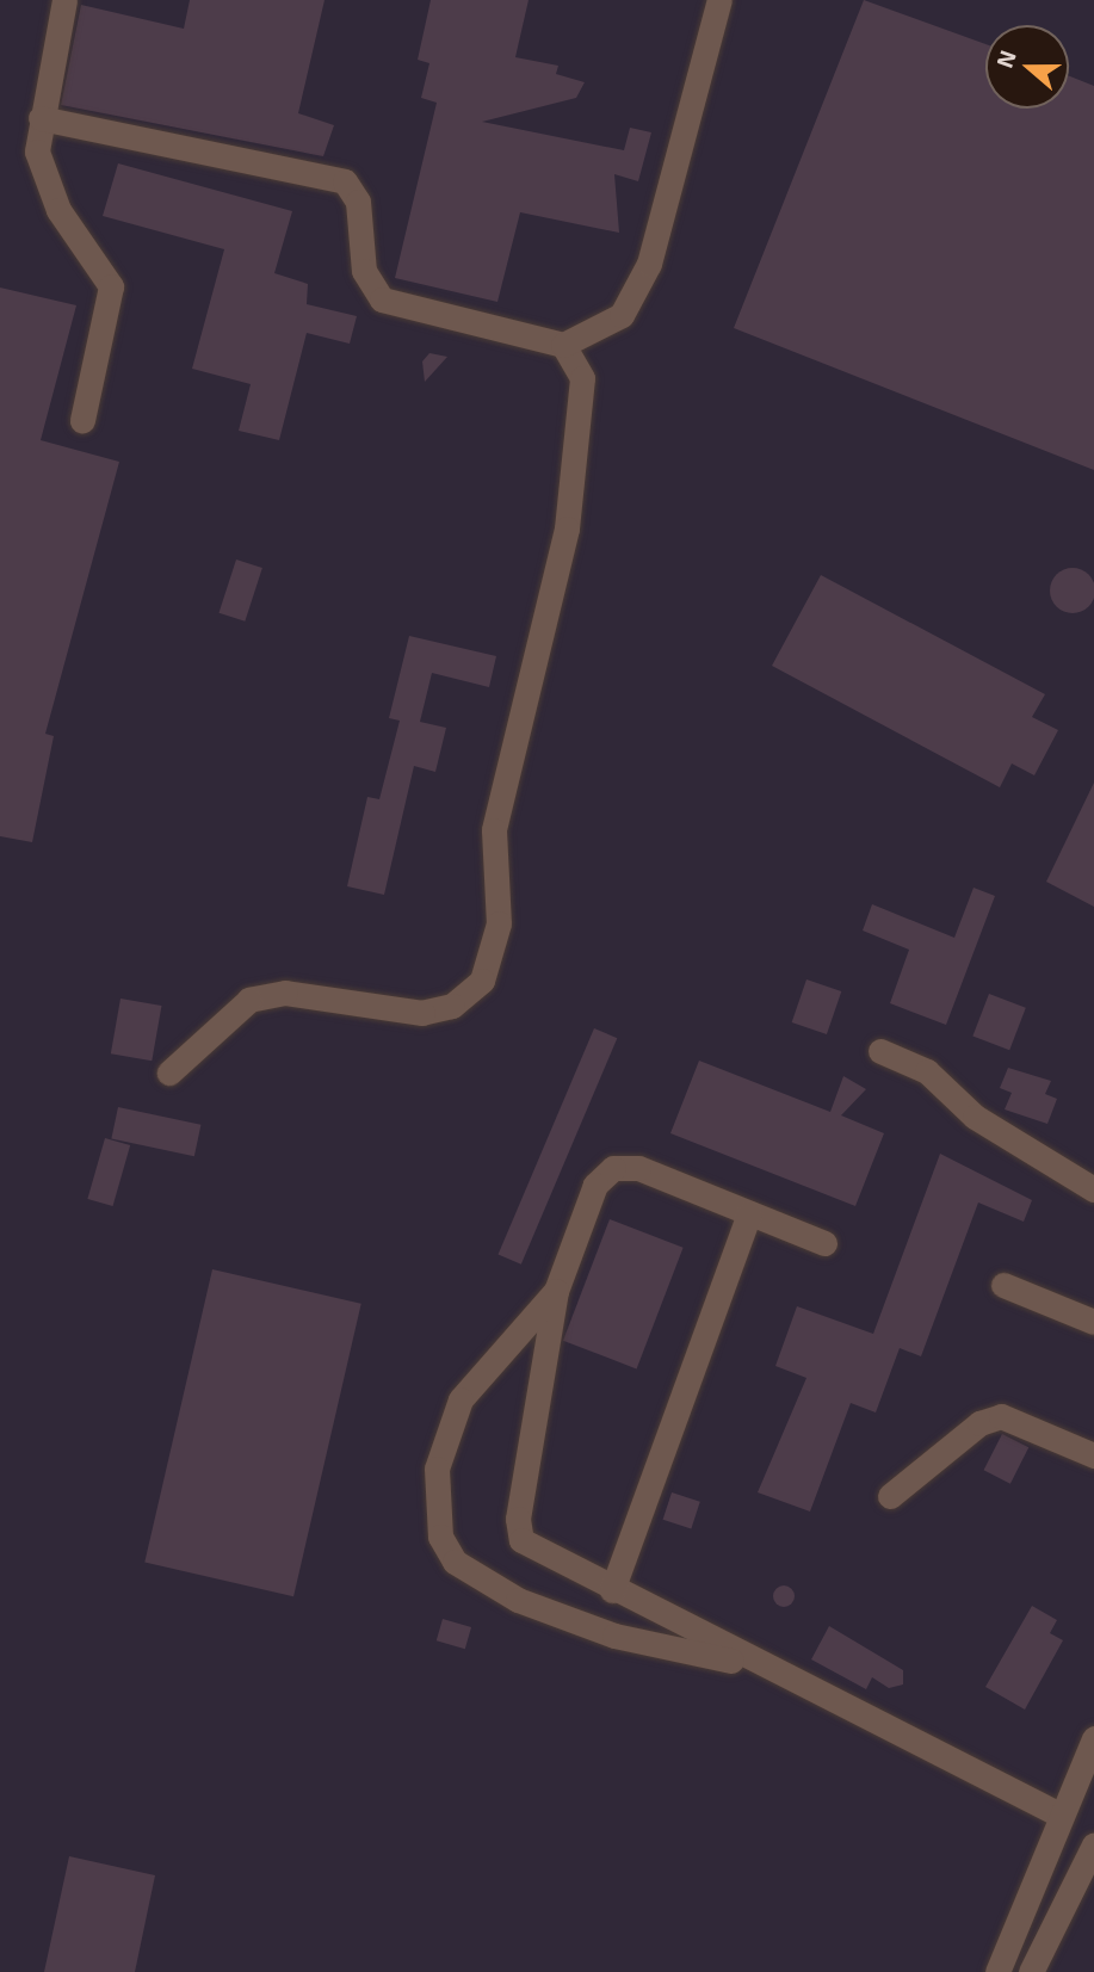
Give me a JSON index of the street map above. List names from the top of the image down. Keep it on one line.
{"north":"left"}
